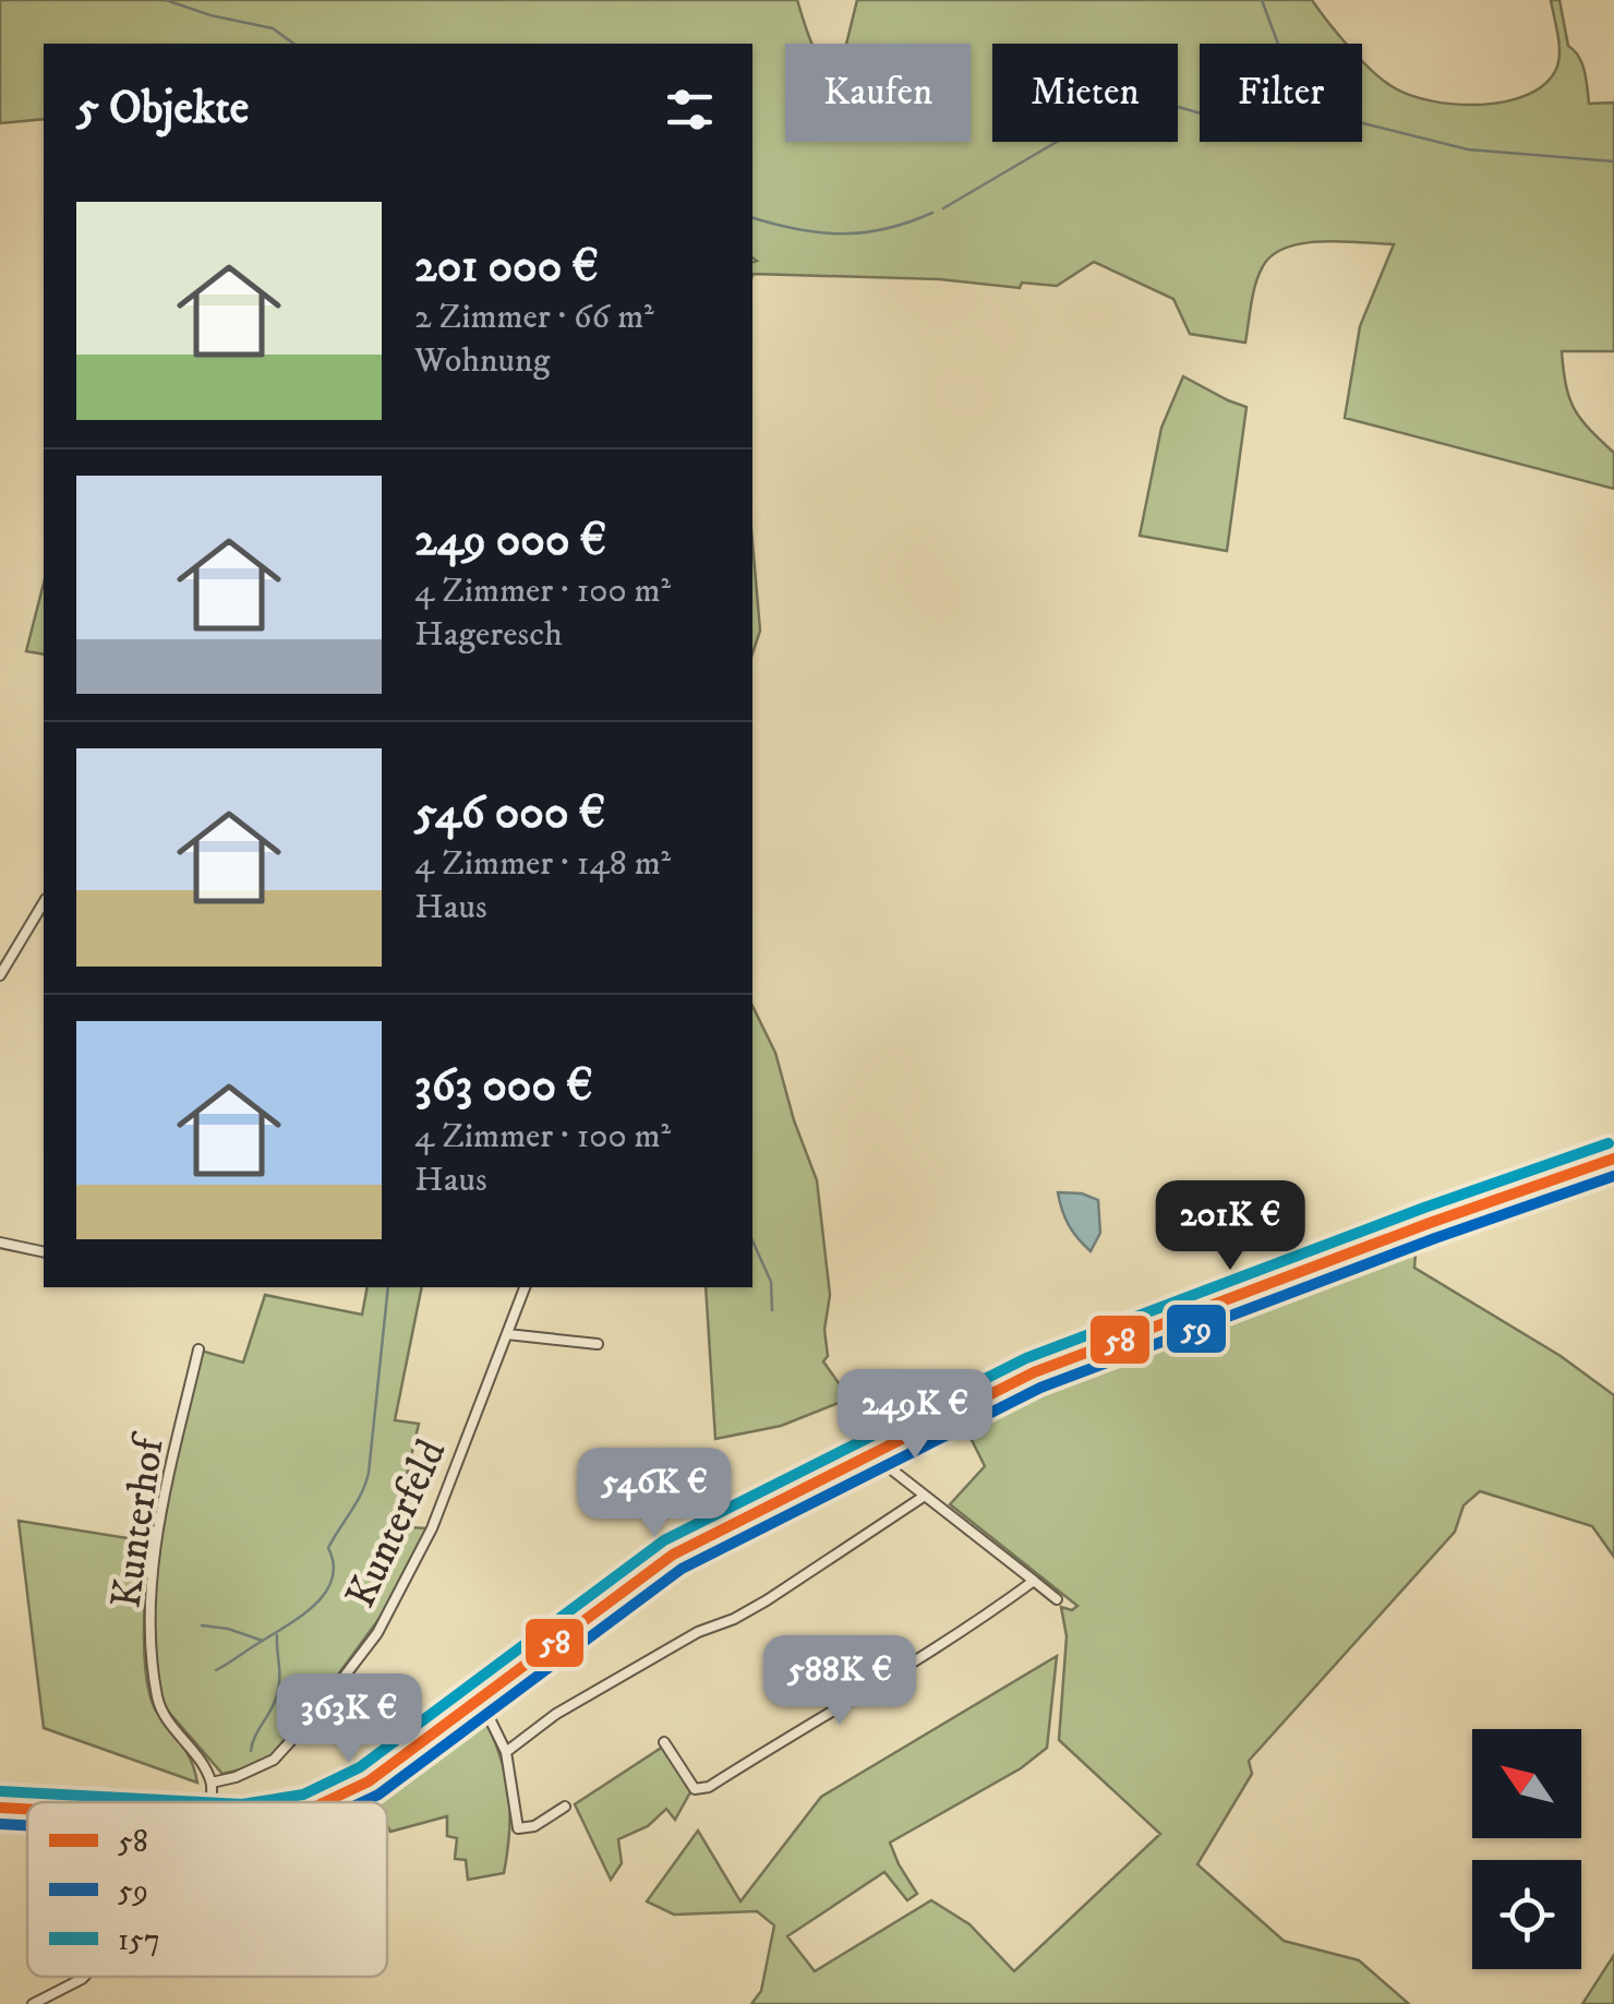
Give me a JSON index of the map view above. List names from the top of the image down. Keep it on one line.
{"streets":{"street":["Kunterhof","Kunterfeld"]},"crossings":[["Kunterhof","Kunterfeld"]],"lines":["transit line 157","transit line 58","transit line 59"],"legend":["58","59","157"],"north":"top left","page":{"chip":["Kaufen","Mieten","Filter"],"heading":"5 Objekte","list":[{"name":"201 000 €","note":"2 Zimmer · 66 m² · Wohnung"},{"name":"249 000 €","note":"4 Zimmer · 100 m² · Hageresch"},{"name":"546 000 €","note":"4 Zimmer · 148 m² · Haus"},{"name":"363 000 €","note":"4 Zimmer · 100 m² · Haus"}],"price":["201K €","249K €","546K €","588K €","363K €"]}}
